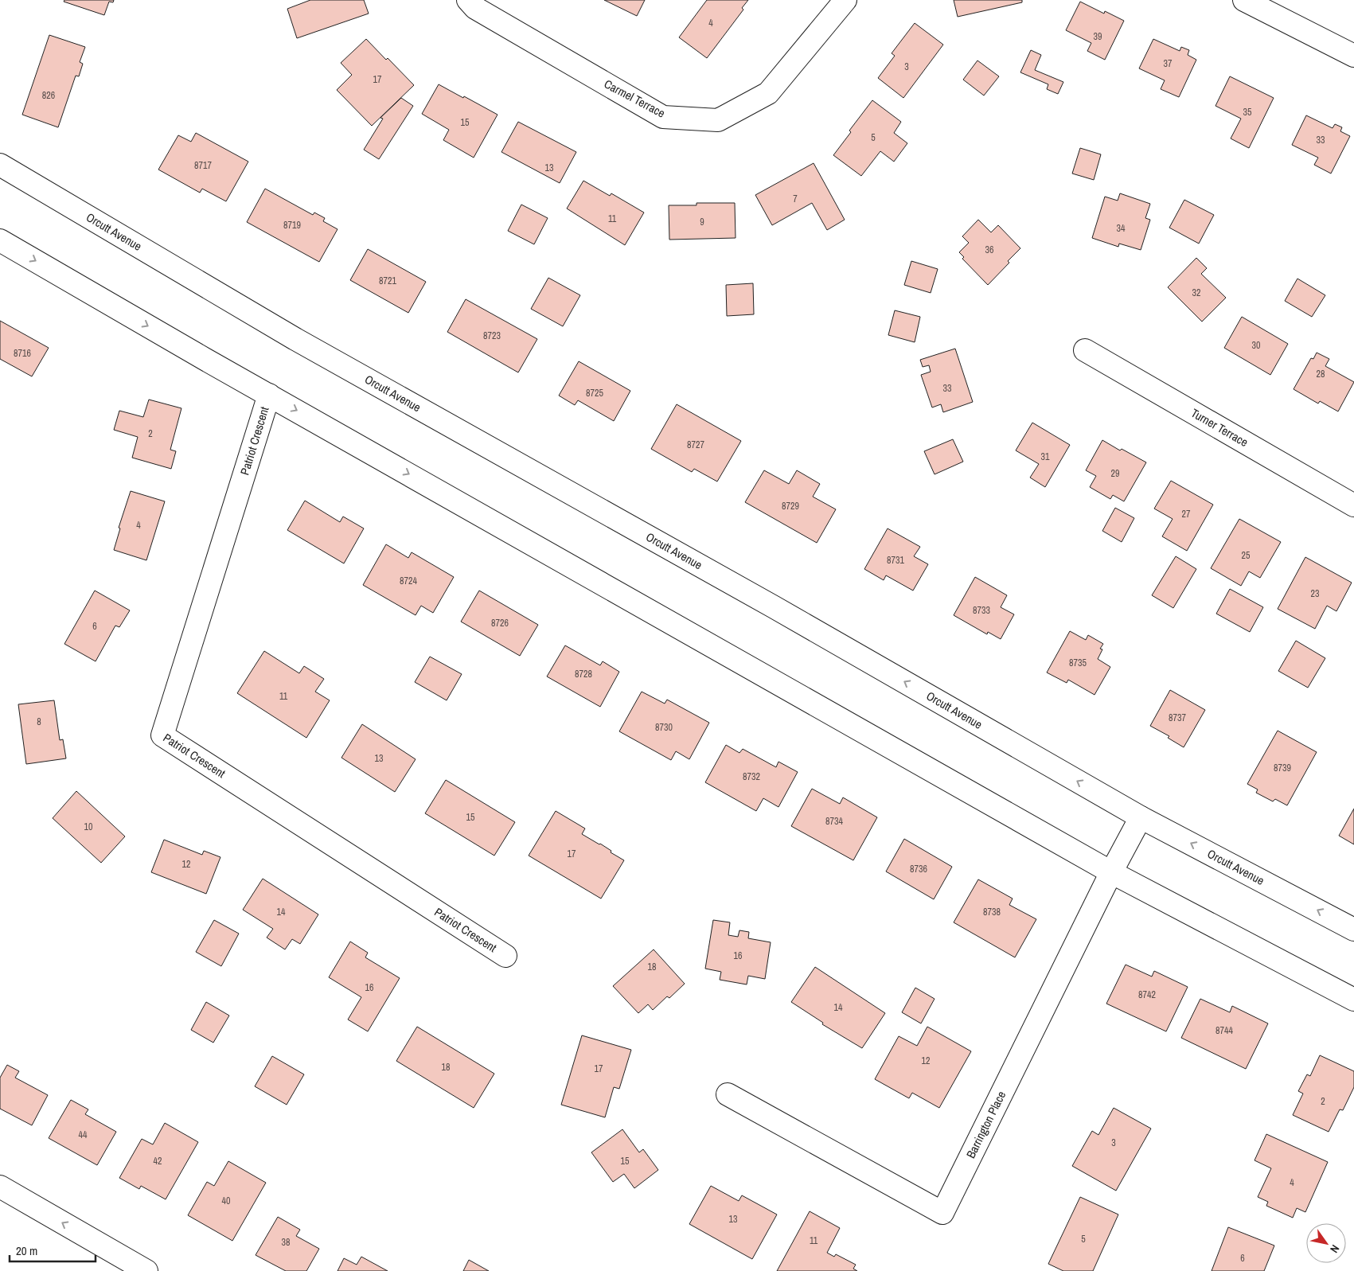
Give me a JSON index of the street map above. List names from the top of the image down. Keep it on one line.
{"streets":{"main road":["Carmel Terrace","Orcutt Avenue","Turner Terrace","Patriot Crescent","Barrington Place"]},"crossings":[["Orcutt Avenue","Barrington Place"]],"house_numbers":["4","39","37","3","17","826","35","15","5","33","8717","13","7","11","9","8719","34","36","8721","32","8723","30","8716","28","33","8725","2","8727","31","29","8729","27","4","25","8731","8724","23","8733","8726","6","8735","8728","11","8737","8","8730","13","8739","8732","15","8734","10","17","12","8736","14","8738","16","18","16","8742","14","8744","12","18","17","2","44","3","42","15","4","40","13","5","11","38","6"],"scale_bar":"20 m","north":"bottom right"}
